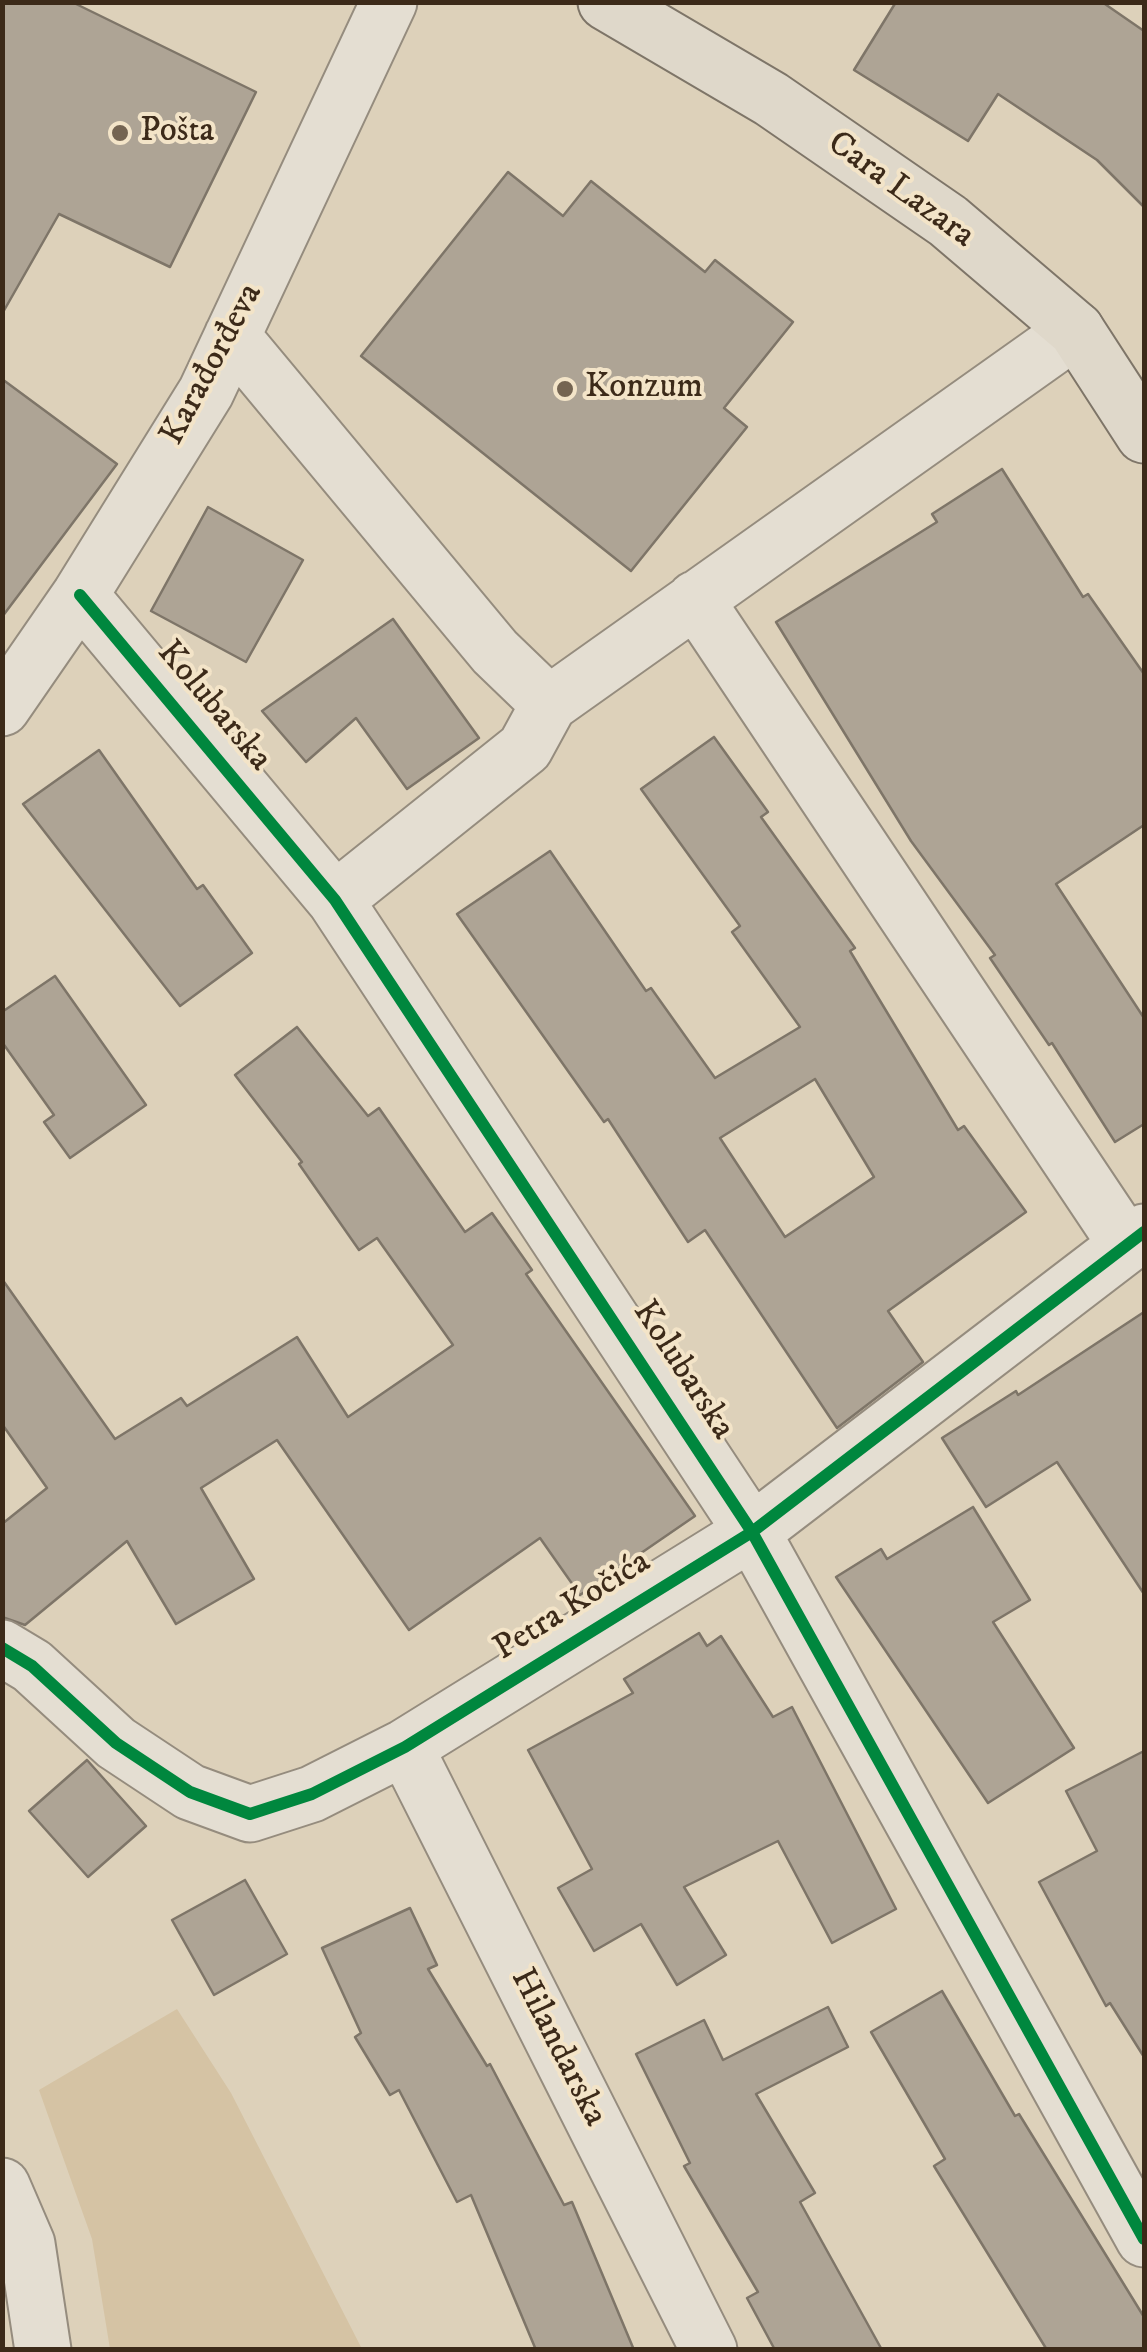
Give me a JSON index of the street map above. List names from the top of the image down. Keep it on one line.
{"streets":{"main road":["Cara Lazara"],"street":["Karađorđeva","Kolubarska","Petra Kočića","Hilandarska"]},"crossings":[["Karađorđeva","Kolubarska"],["Kolubarska","Petra Kočića"],["Petra Kočića","Hilandarska"]],"places":["Pošta","Konzum"]}
